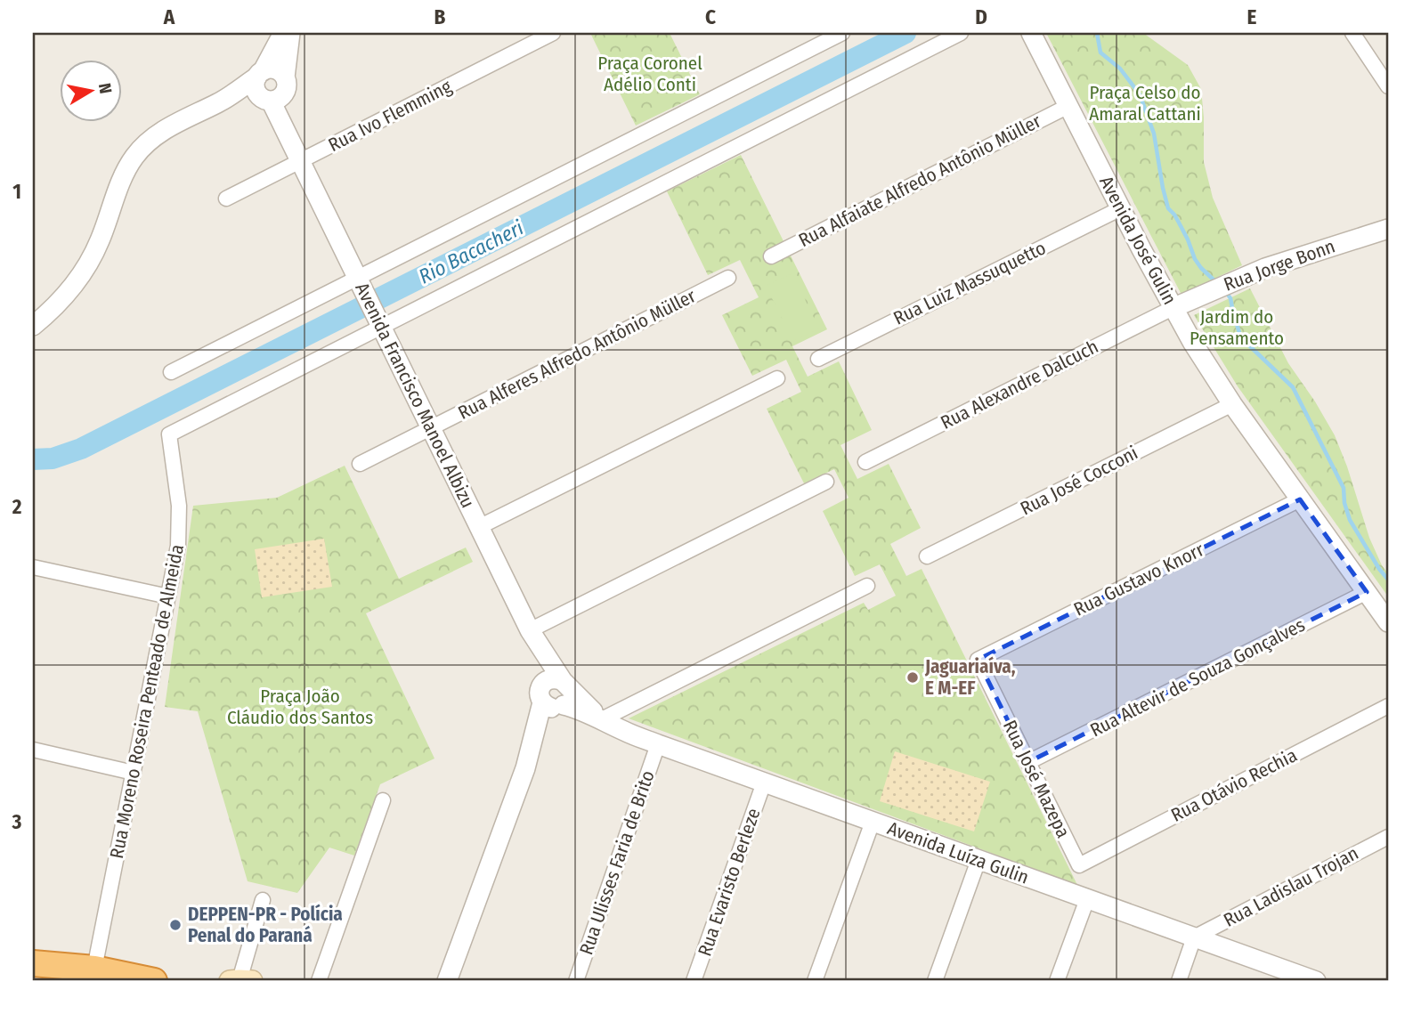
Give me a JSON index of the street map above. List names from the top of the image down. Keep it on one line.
{"streets":{"street":["Rua Ivo Flemming","Rua Alfaiate Alfredo Antônio Müller","Avenida José Gulin","Rua Jorge Bonn","Rua Luiz Massuquetto","Rua Alferes Alfredo Antônio Müller","Rua Alexandre Dalcuch","Avenida Francisco Manoel Albizu","Rua José Cocconi","Rua Gustavo Knorr","Rua Altevir de Souza Gonçalves","Rua Moreno Roseira Penteado de Almeida","Rua José Mazepa","Rua Otávio Rechia","Avenida Luíza Gulin","Rua Ulisses Faria de Brito","Rua Evaristo Berleze","Rua Ladislau Trojan"]},"crossings":[["Rua Ivo Flemming","Avenida Francisco Manoel Albizu"],["Rua Alfaiate Alfredo Antônio Müller","Avenida José Gulin"],["Avenida José Gulin","Rua Jorge Bonn"],["Avenida José Gulin","Rua Luiz Massuquetto"],["Avenida José Gulin","Rua Alexandre Dalcuch"],["Avenida José Gulin","Rua José Cocconi"],["Avenida José Gulin","Rua Gustavo Knorr"],["Avenida José Gulin","Rua Altevir de Souza Gonçalves"],["Rua Jorge Bonn","Rua Alexandre Dalcuch"],["Rua Alferes Alfredo Antônio Müller","Avenida Francisco Manoel Albizu"],["Avenida Francisco Manoel Albizu","Rua Moreno Roseira Penteado de Almeida"],["Avenida Francisco Manoel Albizu","Avenida Luíza Gulin"],["Rua Gustavo Knorr","Rua José Mazepa"],["Rua Altevir de Souza Gonçalves","Rua José Mazepa"],["Rua José Mazepa","Rua Otávio Rechia"],["Avenida Luíza Gulin","Rua Ulisses Faria de Brito"],["Avenida Luíza Gulin","Rua Evaristo Berleze"],["Avenida Luíza Gulin","Rua Ladislau Trojan"]],"water":["Rio Bacacheri"],"parks":["Praça Coronel Adélio Conti","Praça Celso do Amaral Cattani","Jardim do Pensamento","Praça João Cláudio dos Santos"],"places":["Jaguariaíva, E M-EF","DEPPEN-PR - Polícia Penal do Paraná"],"north":"right","grid":{"columns":["A","B","C","D","E"],"rows":["1","2","3"]}}
